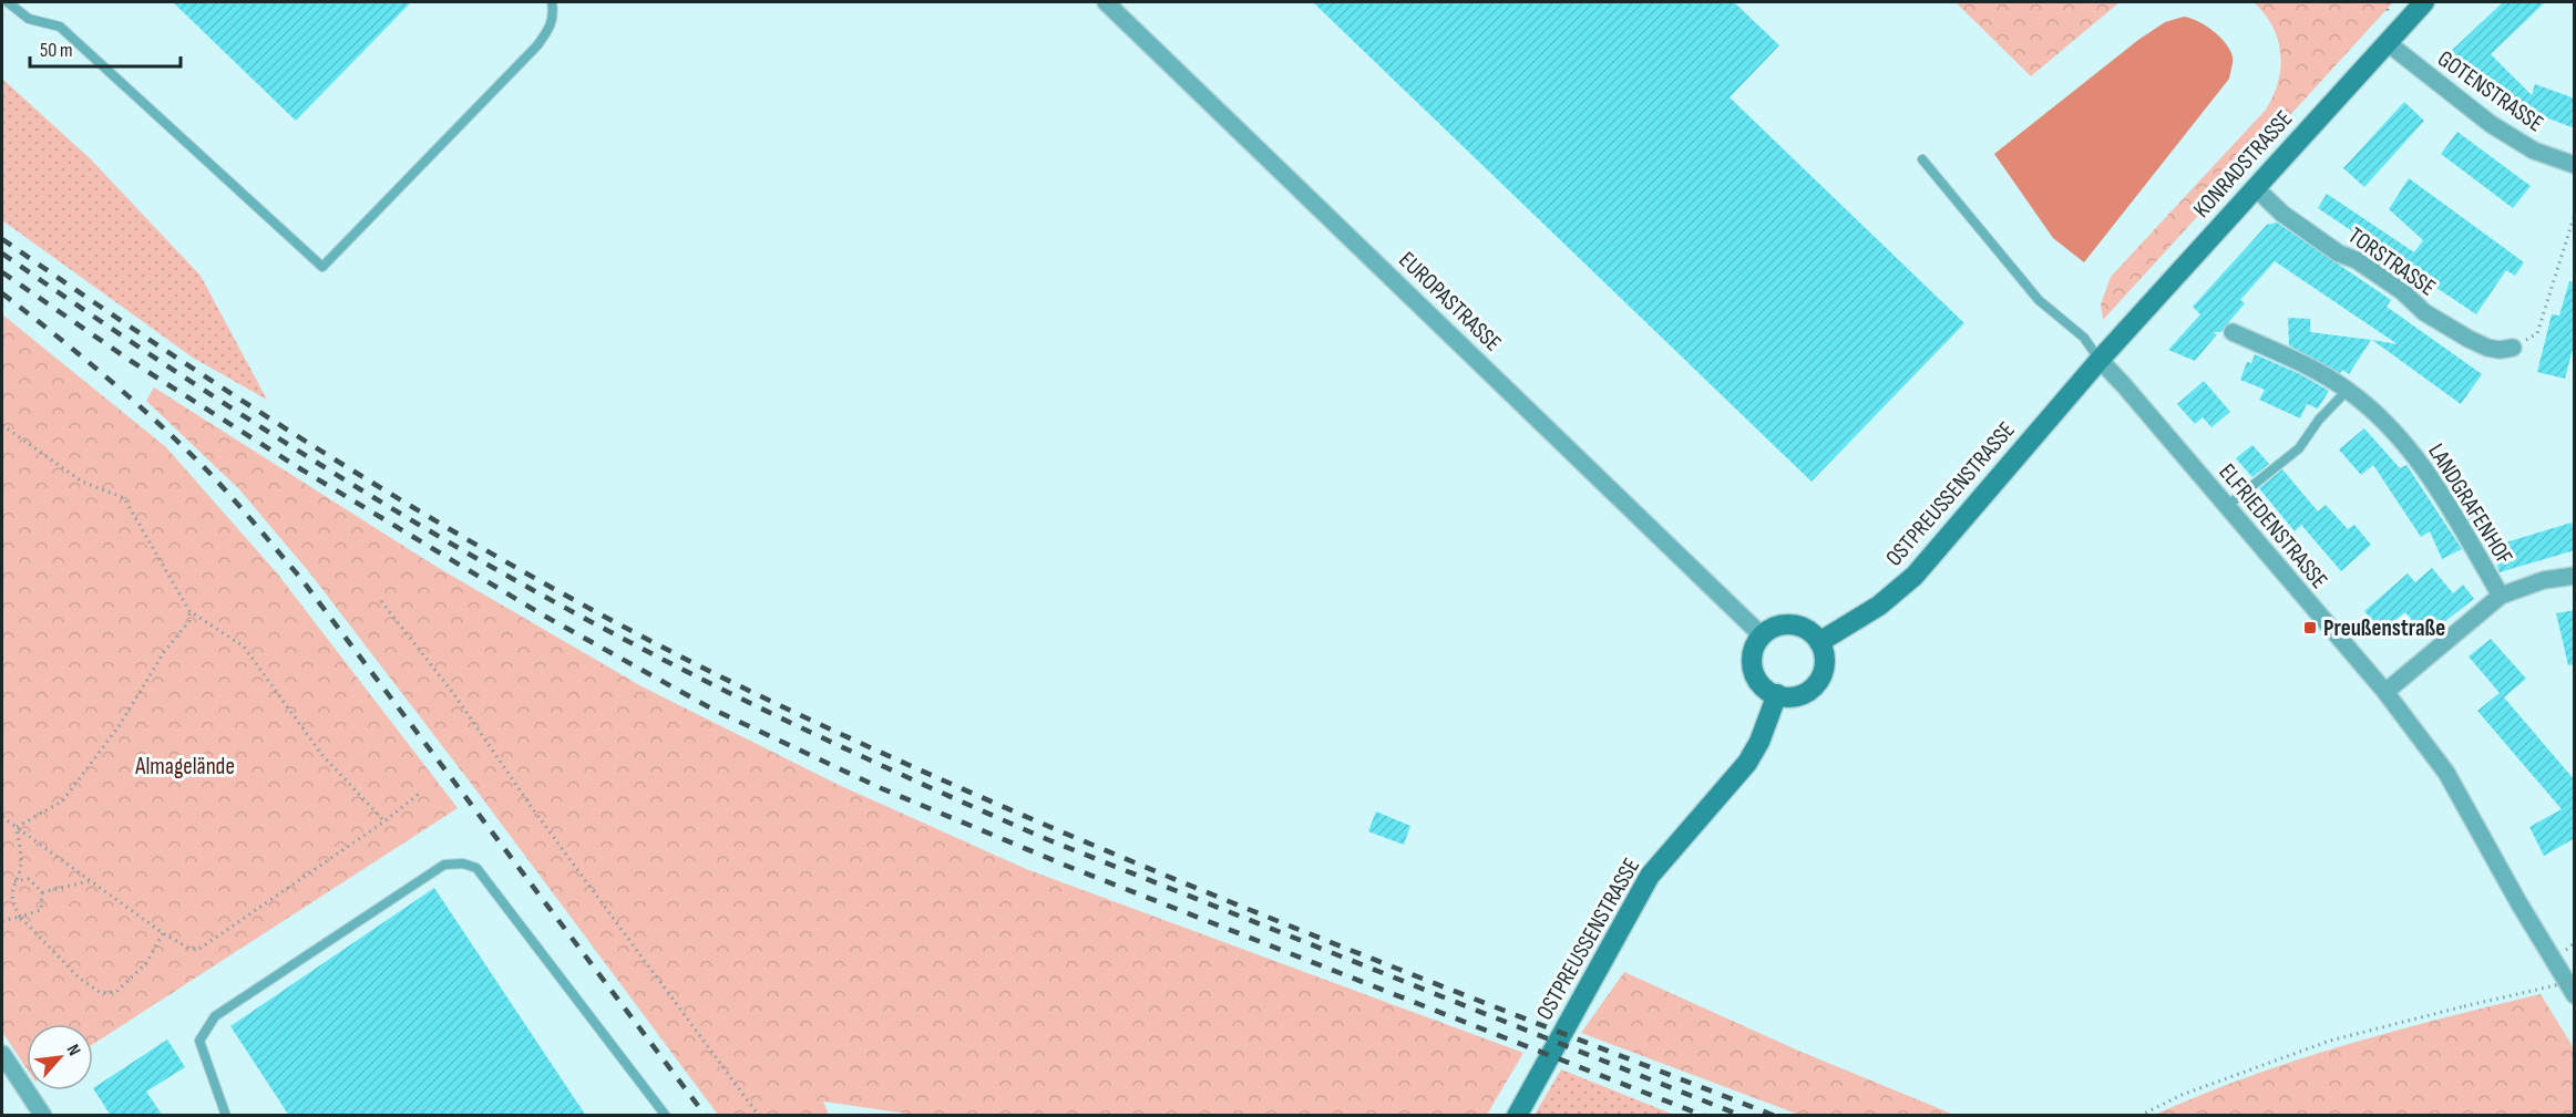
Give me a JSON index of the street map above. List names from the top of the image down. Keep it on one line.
{"streets":{"street":["GOTENSTRASSE","KONRADSTRASSE","TORSTRASSE","EUROPASTRASSE","OSTPREUSSENSTRASSE","LANDGRAFENHOF","ELFRIEDENSTRASSE"]},"crossings":[["GOTENSTRASSE","KONRADSTRASSE"],["KONRADSTRASSE","TORSTRASSE"],["KONRADSTRASSE","OSTPREUSSENSTRASSE"],["KONRADSTRASSE","ELFRIEDENSTRASSE"],["EUROPASTRASSE","OSTPREUSSENSTRASSE"],["OSTPREUSSENSTRASSE","ELFRIEDENSTRASSE"]],"parks":["Almagelände"],"places":{"transit":["Preußenstraße"]},"scale_bar":"50 m","north":"top right"}
